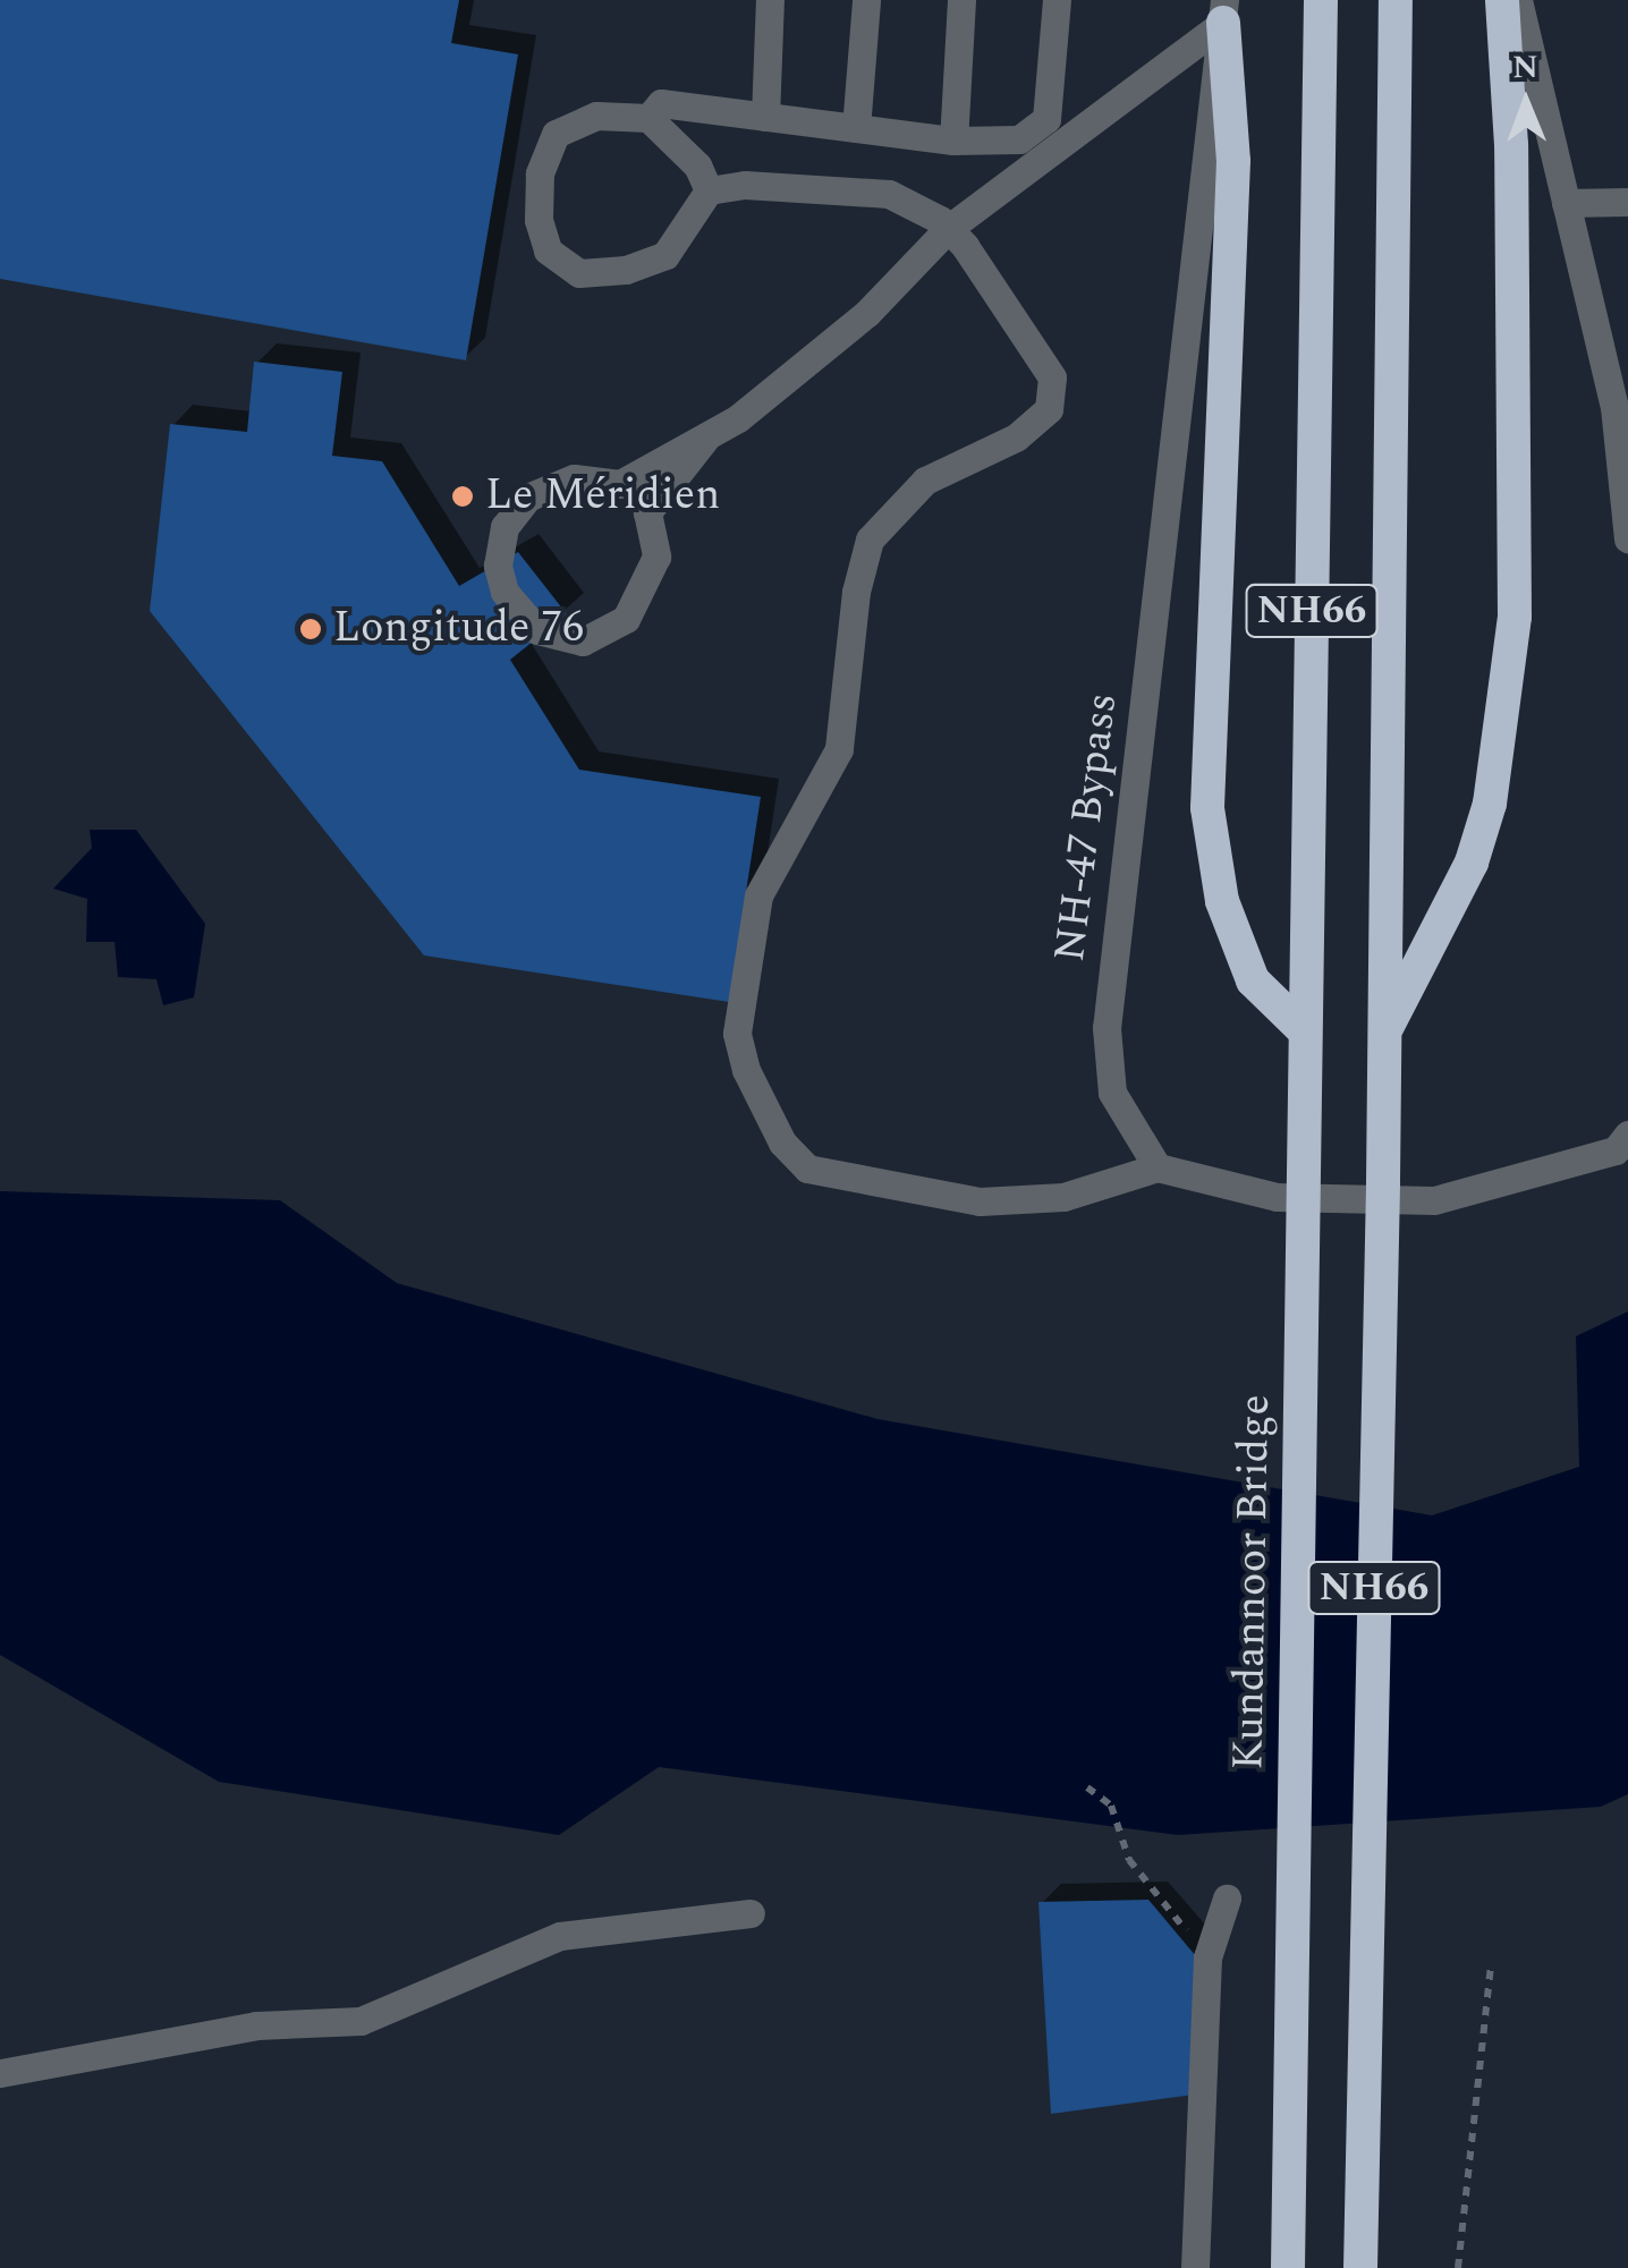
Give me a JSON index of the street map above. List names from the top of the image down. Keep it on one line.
{"streets":{"highway":["NH66","Kundannoor Bridge"],"street":["NH-47 Bypass"]},"crossings":[["NH66","Kundannoor Bridge"]],"places":["Le Méridien","Longitude 76"],"north":"top"}
